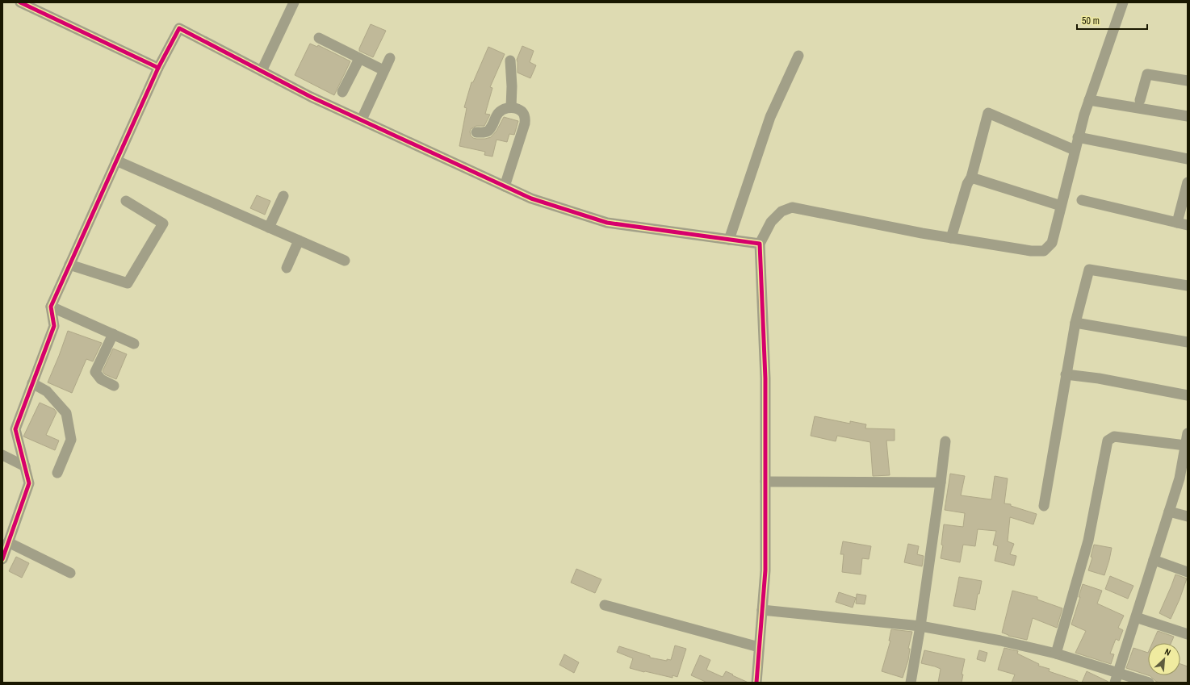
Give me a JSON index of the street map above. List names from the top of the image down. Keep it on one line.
{"scale_bar":"50 m","north":"top right"}
